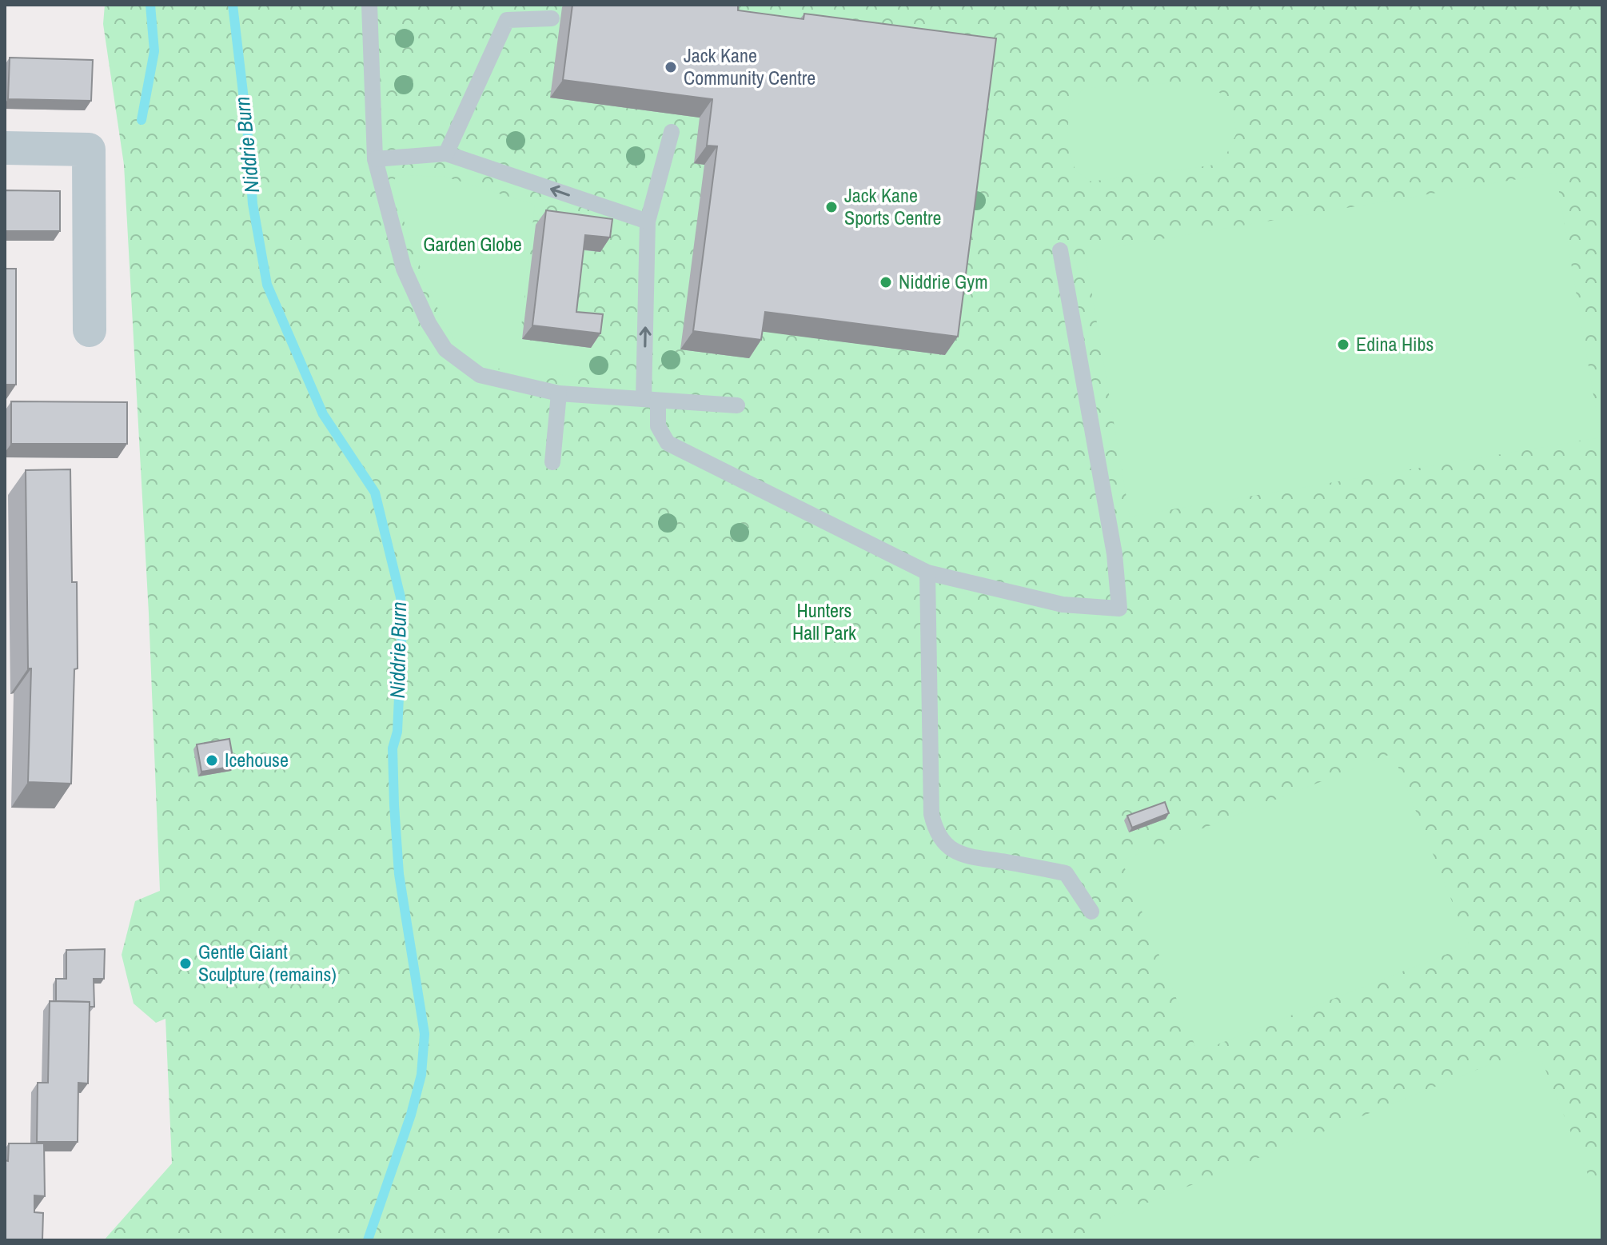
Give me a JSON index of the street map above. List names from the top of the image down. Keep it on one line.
{"water":["Niddrie Burn"],"parks":["Garden Globe","Hunters Hall Park"],"places":["Jack Kane Community Centre","Jack Kane Sports Centre","Niddrie Gym","Edina Hibs","Icehouse","Gentle Giant Sculpture (remains)"]}
